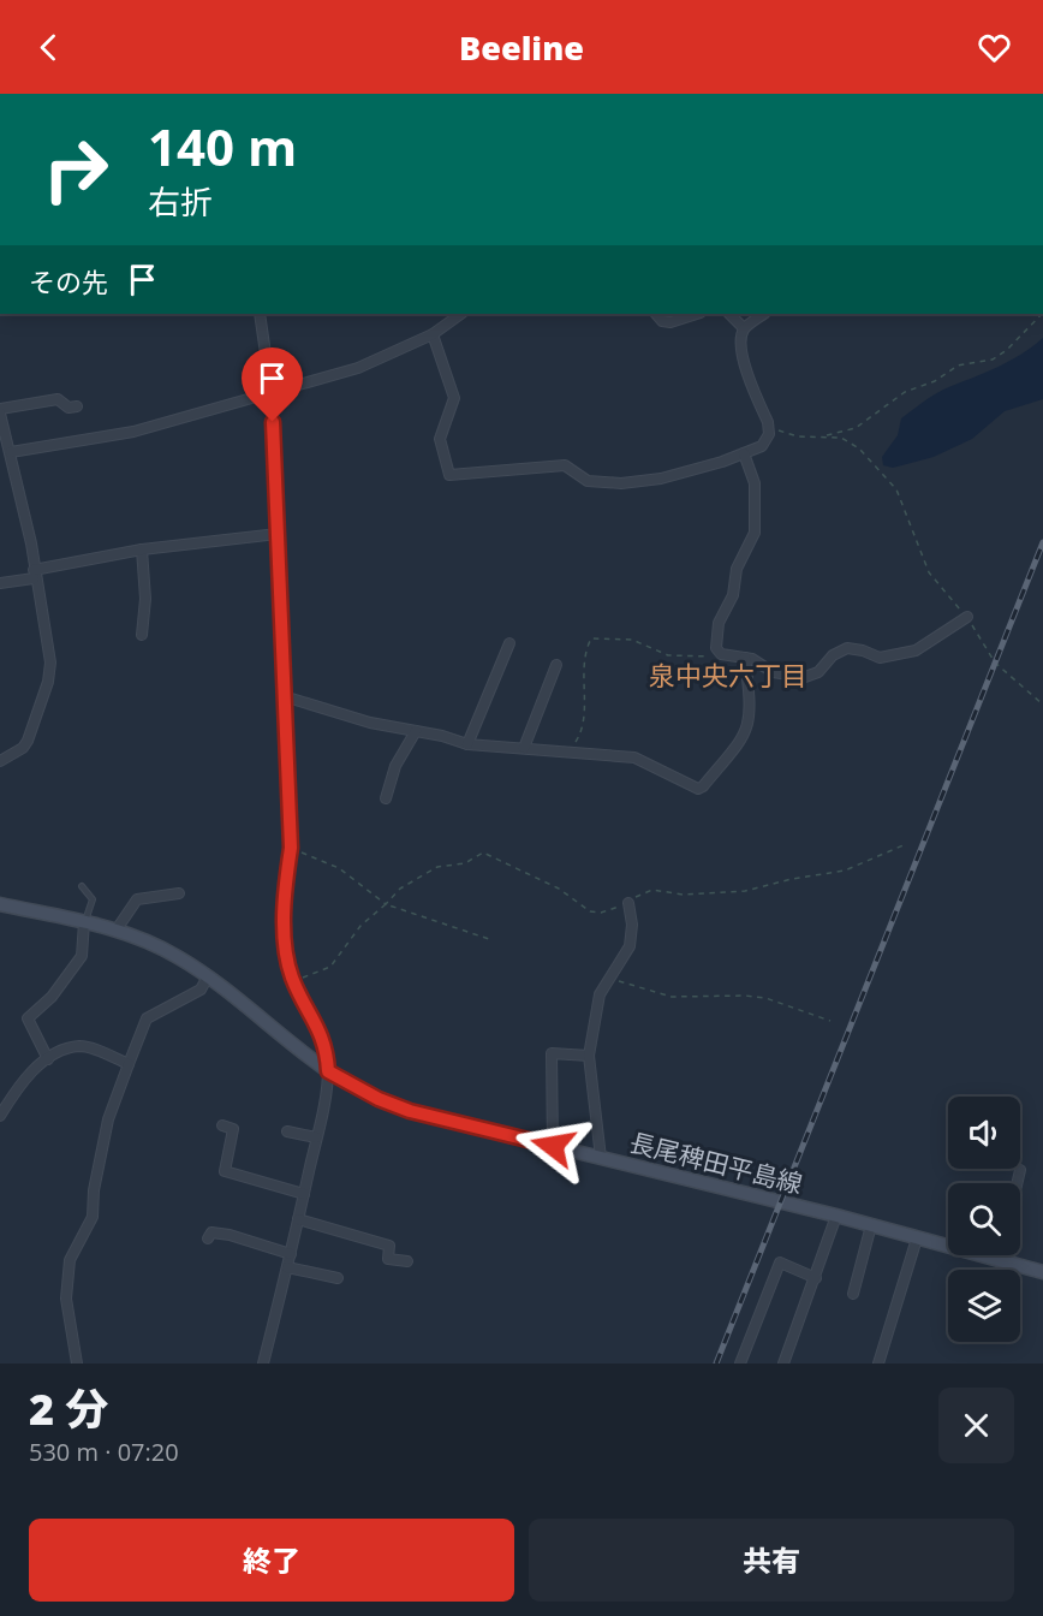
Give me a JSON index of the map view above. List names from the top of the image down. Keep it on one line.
{"streets":{"main road":["長尾稗田平島線"]},"districts":["泉中央六丁目"],"page":{"header":"Beeline","turn":["140 m","右折"],"then":"その先","heading":["2 分","530 m · 07:20"],"buttons":["終了","共有"]}}
